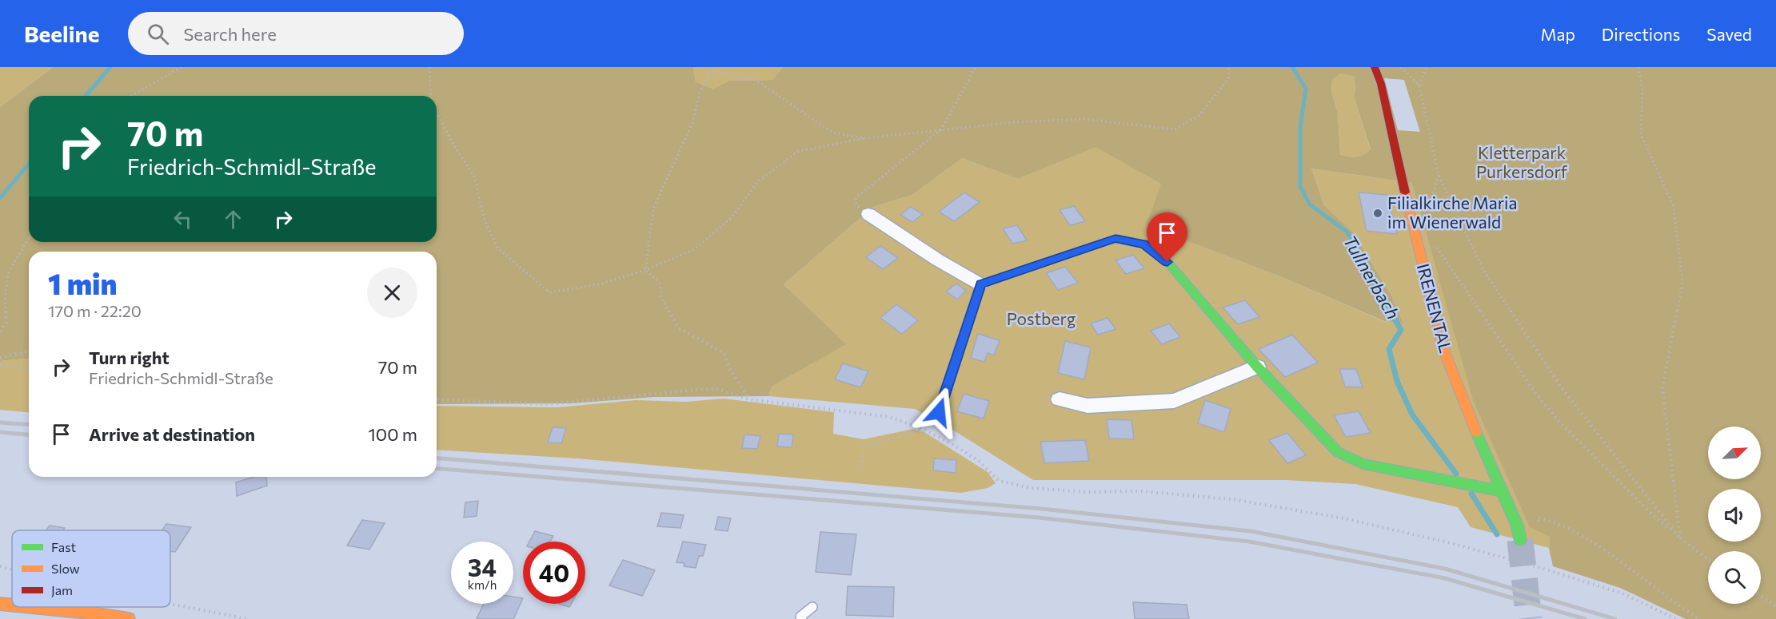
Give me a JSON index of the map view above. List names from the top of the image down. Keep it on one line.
{"streets":{"street":["IRENENTAL"]},"water":["Tullnerbach"],"parks":["Kletterpark Purkersdorf","Postberg"],"places":["Filialkirche Maria im Wienerwald"],"legend":["Fast","Slow","Jam"],"north":"top right","page":{"header":"Beeline","search":"Search here","nav":["Map","Directions","Saved"],"turn":["70 m","Friedrich-Schmidl-Straße"],"heading":["1 min","170 m · 22:20"],"list":[{"name":"Turn right","note":"Friedrich-Schmidl-Straße","value":"70 m"},{"name":"Arrive at destination","value":"100 m"}],"speed":"34 km/h","limit":"40"}}
